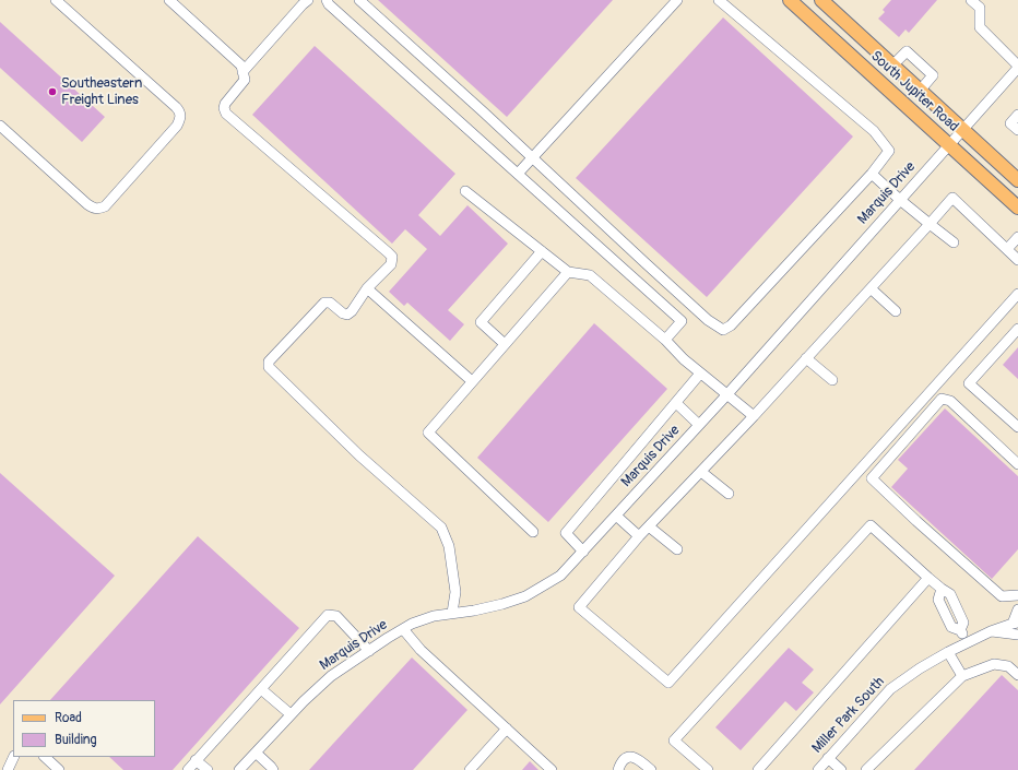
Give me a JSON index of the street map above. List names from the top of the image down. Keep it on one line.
{"streets":{"main road":["South Jupiter Road"],"street":["Marquis Drive","Miller Park South"]},"crossings":[["South Jupiter Road","Marquis Drive"]],"places":["Southeastern Freight Lines"],"legend":["Road","Building"]}
